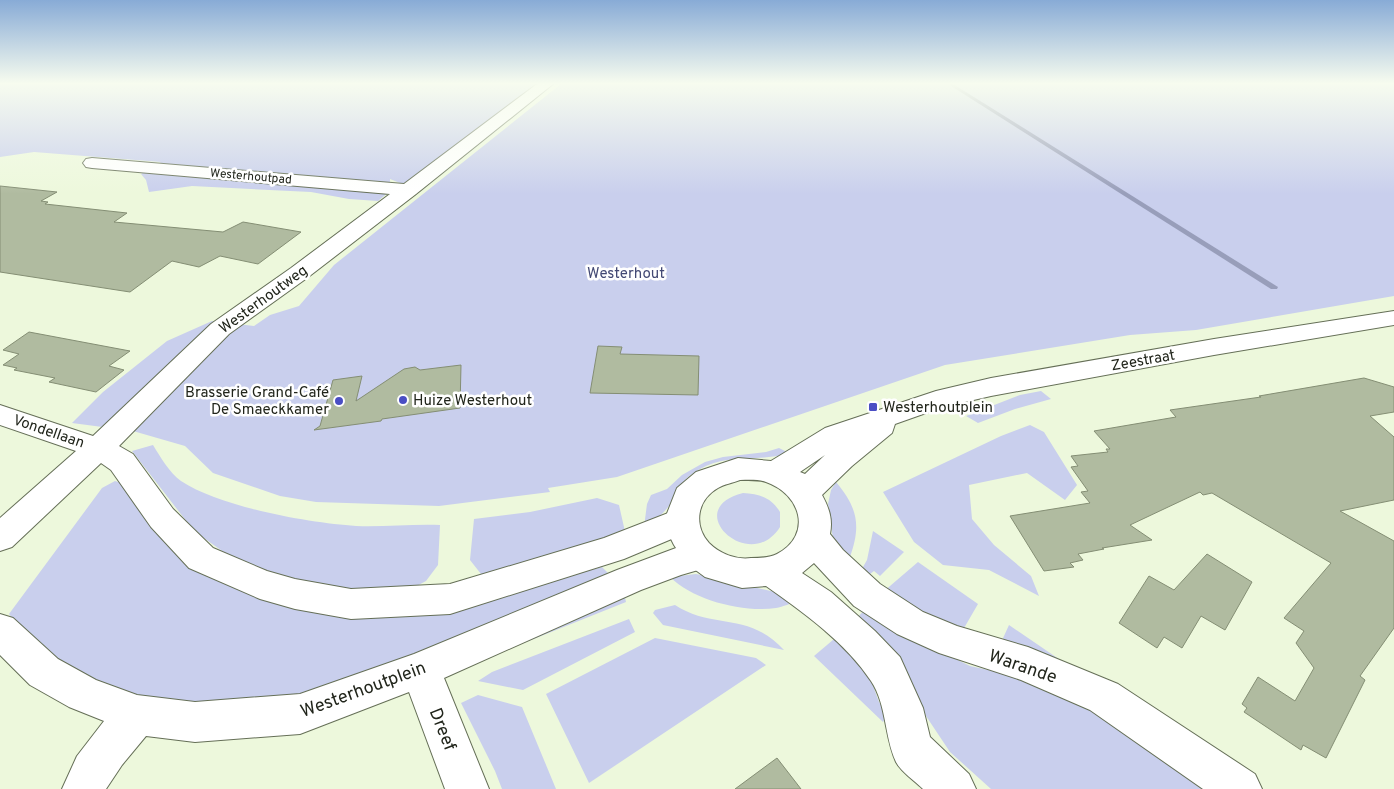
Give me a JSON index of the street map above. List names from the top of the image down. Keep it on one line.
{"streets":{"street":["Westerhoutpad","Westerhoutweg","Zeestraat","Vondellaan","Warande","Westerhoutplein","Dreef"]},"crossings":[["Westerhoutpad","Westerhoutweg"],["Westerhoutweg","Vondellaan"],["Zeestraat","Warande"],["Zeestraat","Westerhoutplein"],["Warande","Westerhoutplein"],["Westerhoutplein","Dreef"]],"parks":["Westerhout"],"places":{"other":["Huize Westerhout","Brasserie Grand-Café De Smaeckkamer"],"transit":["Westerhoutplein"]}}
